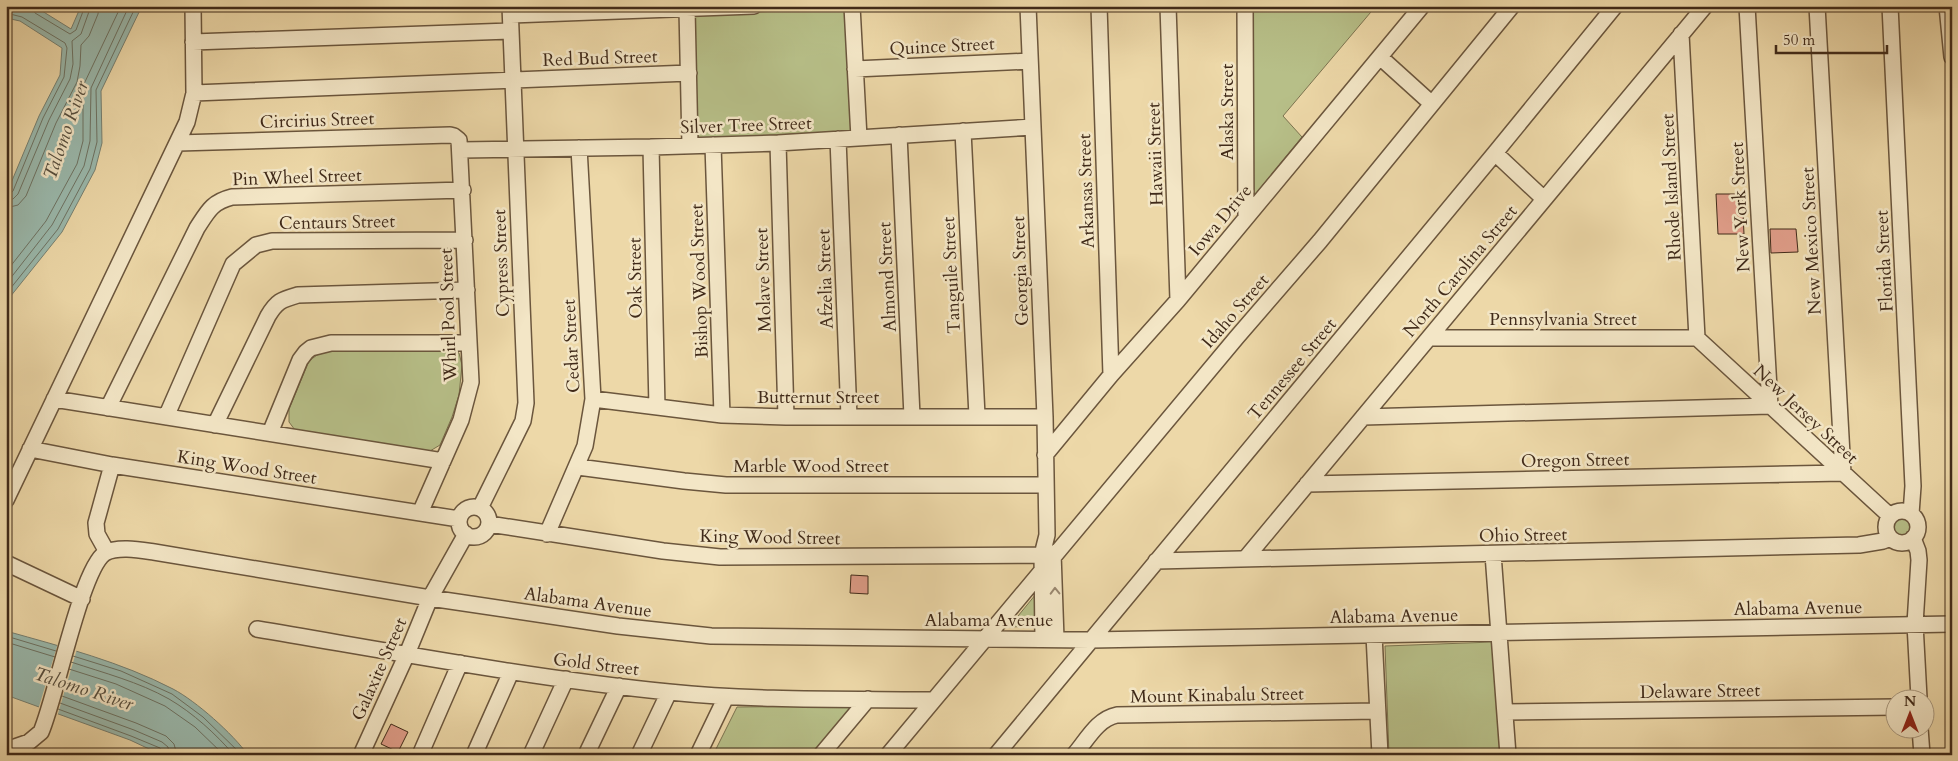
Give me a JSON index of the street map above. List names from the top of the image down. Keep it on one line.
{"streets":{"street":["Quince Street","Red Bud Street","Alaska Street","Circirius Street","Silver Tree Street","Hawaii Street","Pin Wheel Street","Rhode Island Street","Arkansas Street","New York Street","Iowa Drive","Centaurs Street","New Mexico Street","Florida Street","Cypress Street","Georgia Street","North Carolina Street","Tanguile Street","Almond Street","Oak Street","Afzelia Street","Molave Street","Bishop Wood Street","Idaho Street","Whirl Pool Street","Pennsylvania Street","Cedar Street","Tennessee Street","Butternut Street","New Jersey Street","Oregon Street","Marble Wood Street","King Wood Street","Ohio Street","Alabama Avenue","Gold Street","Galaxite Street","Delaware Street","Mount Kinabalu Street"]},"crossings":[["Quince Street","Georgia Street"],["Red Bud Street","Cypress Street"],["Alaska Street","Iowa Drive"],["Circirius Street","Silver Tree Street"],["Circirius Street","Whirl Pool Street"],["Silver Tree Street","Cypress Street"],["Silver Tree Street","Georgia Street"],["Silver Tree Street","Tanguile Street"],["Silver Tree Street","Almond Street"],["Silver Tree Street","Oak Street"],["Silver Tree Street","Afzelia Street"],["Silver Tree Street","Molave Street"],["Silver Tree Street","Bishop Wood Street"],["Silver Tree Street","Whirl Pool Street"],["Silver Tree Street","Cedar Street"],["Hawaii Street","Iowa Drive"],["Pin Wheel Street","Whirl Pool Street"],["Rhode Island Street","North Carolina Street"],["Rhode Island Street","Pennsylvania Street"],["Rhode Island Street","New Jersey Street"],["Arkansas Street","Iowa Drive"],["New York Street","New Jersey Street"],["Iowa Drive","Georgia Street"],["Centaurs Street","Whirl Pool Street"],["New Mexico Street","New Jersey Street"],["New Mexico Street","Oregon Street"],["Florida Street","New Jersey Street"],["Florida Street","Ohio Street"],["Cypress Street","King Wood Street"],["Georgia Street","Idaho Street"],["Georgia Street","Butternut Street"],["Georgia Street","Marble Wood Street"],["Georgia Street","King Wood Street"],["Georgia Street","Alabama Avenue"],["North Carolina Street","Pennsylvania Street"],["North Carolina Street","Oregon Street"],["North Carolina Street","Ohio Street"],["Tanguile Street","Butternut Street"],["Almond Street","Butternut Street"],["Oak Street","Butternut Street"],["Afzelia Street","Butternut Street"],["Molave Street","Butternut Street"],["Bishop Wood Street","Butternut Street"],["Idaho Street","King Wood Street"],["Idaho Street","Alabama Avenue"],["Idaho Street","Gold Street"],["Whirl Pool Street","King Wood Street"],["Pennsylvania Street","New Jersey Street"],["Cedar Street","Butternut Street"],["Cedar Street","Marble Wood Street"],["Cedar Street","King Wood Street"],["Tennessee Street","Ohio Street"],["Tennessee Street","Alabama Avenue"],["New Jersey Street","Oregon Street"],["New Jersey Street","Ohio Street"],["Alabama Avenue","Galaxite Street"],["Gold Street","Galaxite Street"]],"water":["Talomo River"],"scale_bar":"50 m","north":"top"}
